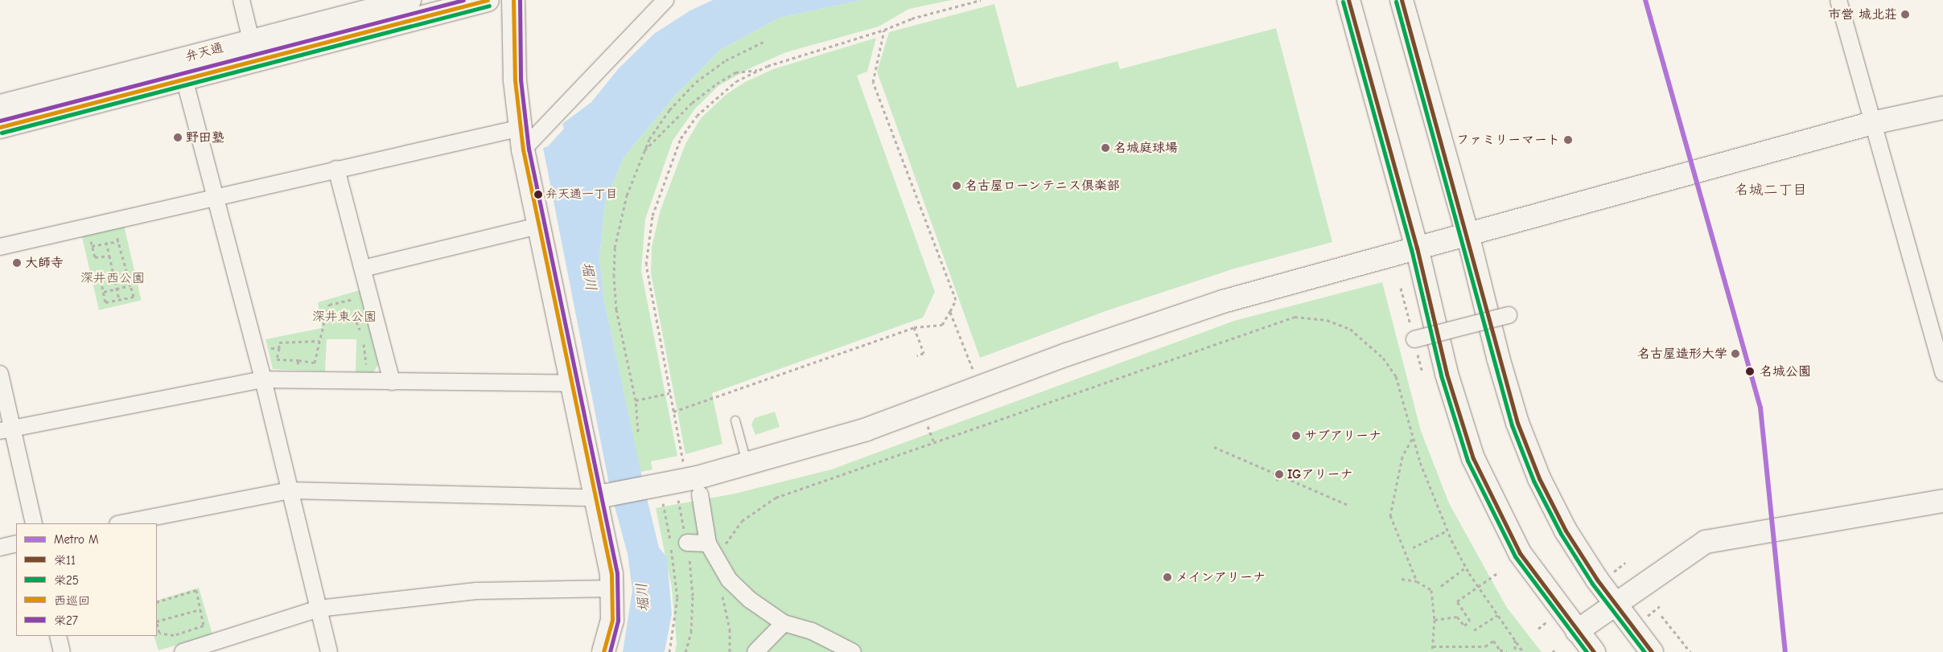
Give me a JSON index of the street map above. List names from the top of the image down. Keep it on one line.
{"streets":{"street":["弁天通"]},"districts":["名城二丁目"],"water":["堀川"],"parks":["深井西公園","深井東公園"],"places":["市営 城北荘","野田塾","ファミリーマート","名城庭球場","名古屋ローンテニス倶楽部","弁天通一丁目","大師寺","名古屋造形大学","名城公園","サブアリーナ","IGアリーナ","メインアリーナ"],"lines":["metro line M","transit line 栄11","transit line 西巡回","transit line 栄27","transit line 栄25"],"legend":["Metro M","栄11","栄25","西巡回","栄27"]}
